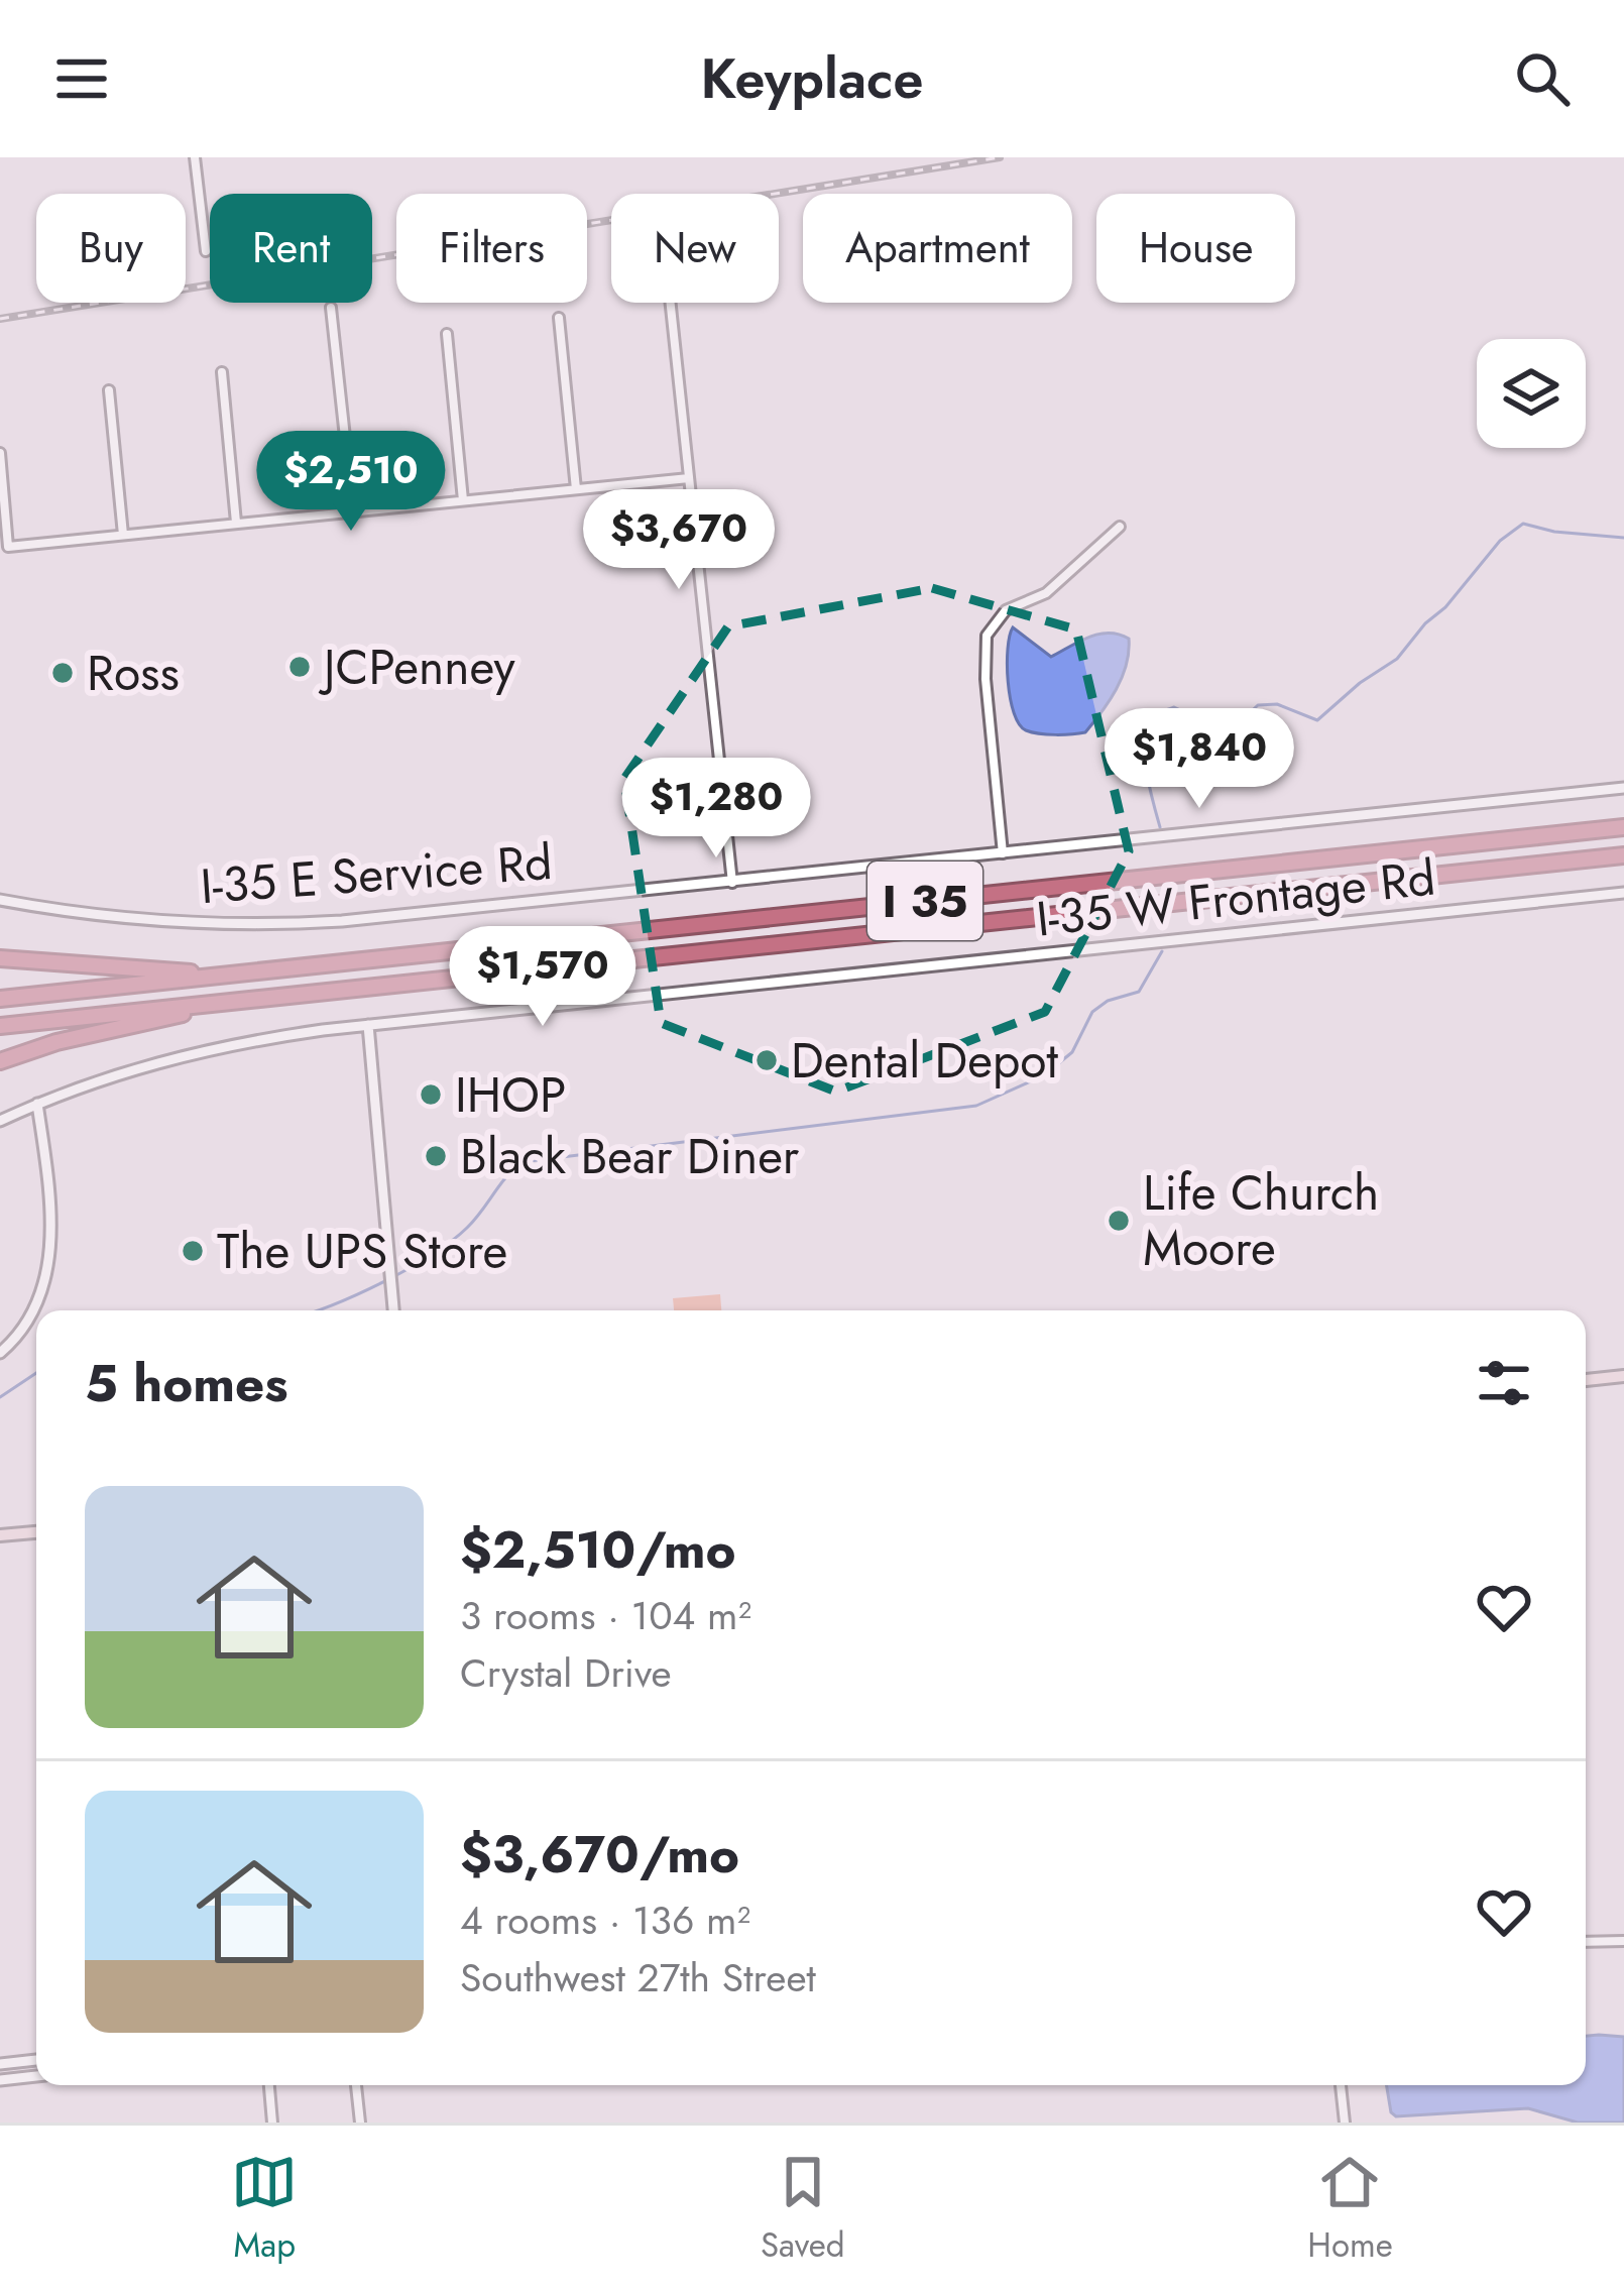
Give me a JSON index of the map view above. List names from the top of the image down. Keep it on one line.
{"streets":{"highway":["I 35"],"street":["I-35 E Service Rd","I-35 W Frontage Rd"]},"places":["JCPenney","Ross","Dental Depot","IHOP","Black Bear Diner","Life Church Moore","The UPS Store"],"page":{"header":"Keyplace","chip":["Buy","Rent","Filters","New","Apartment","House"],"price":["$2,510","$3,670","$1,840","$1,280","$1,570"],"heading":"5 homes","list":[{"name":"$2,510/mo","note":"3 rooms · 104 m² · Crystal Drive"},{"name":"$3,670/mo","note":"4 rooms · 136 m² · Southwest 27th Street"}],"tabs":["Map","Saved","Home"]}}
